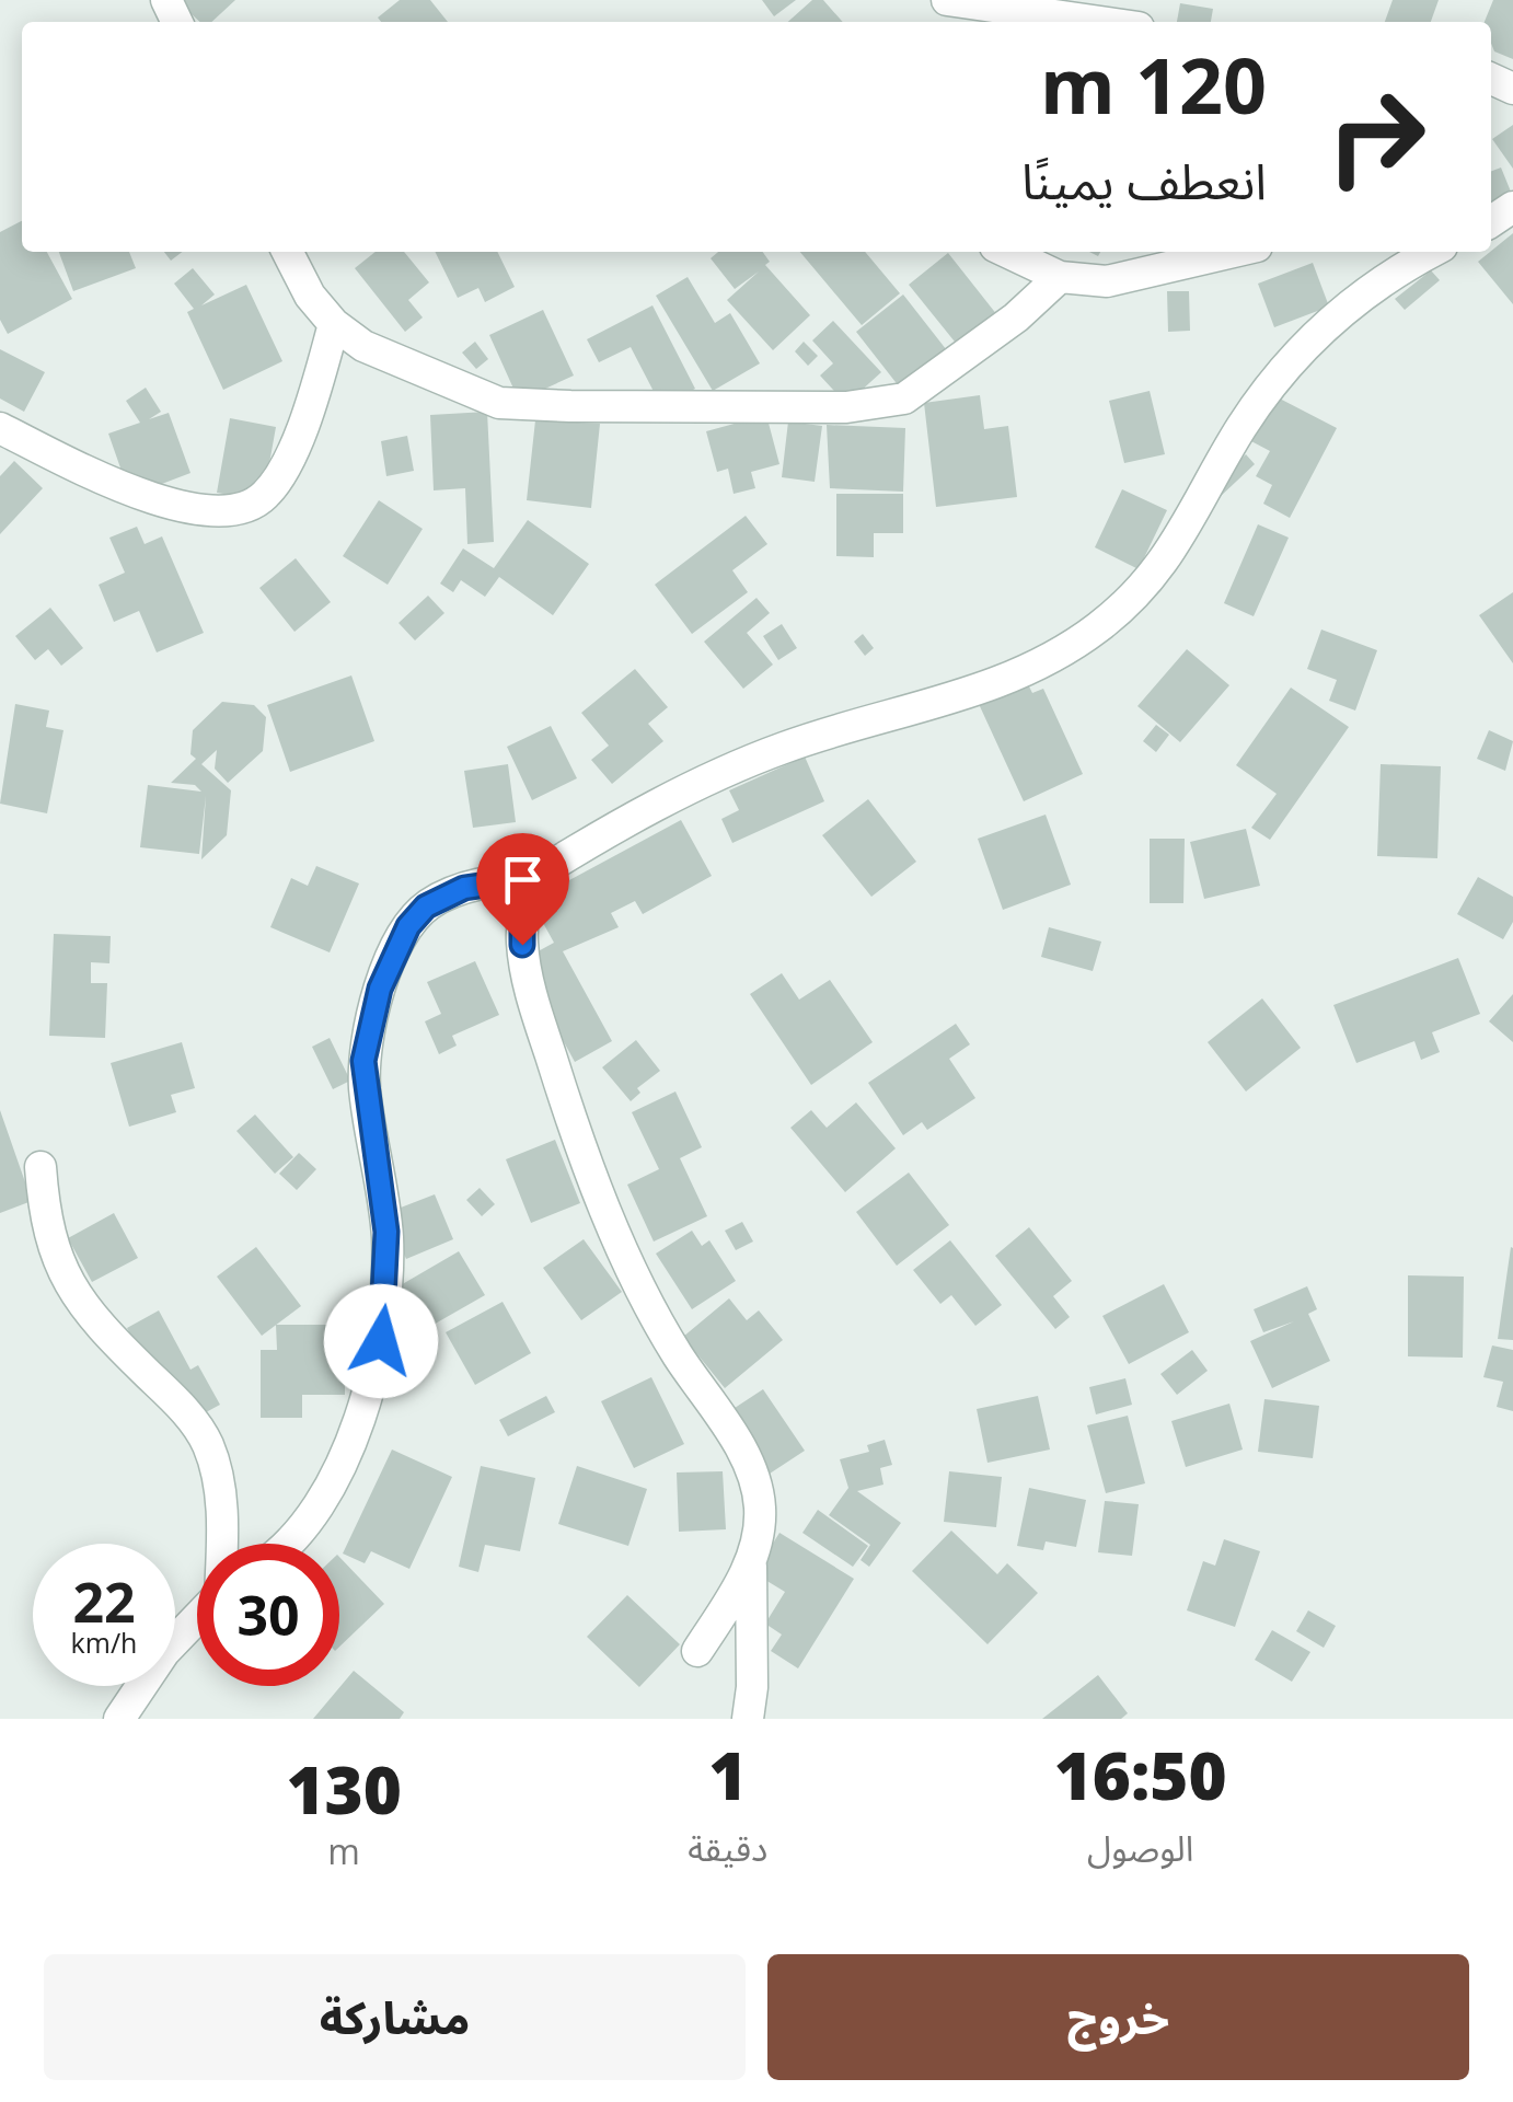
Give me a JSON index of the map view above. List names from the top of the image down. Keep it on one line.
{"page":{"turn":["120 m","انعطف يمينًا"],"speed":"22 km/h","limit":"30","eta":["16:50","الوصول","1","دقيقة","130","m"],"buttons":["خروج","مشاركة"]}}
